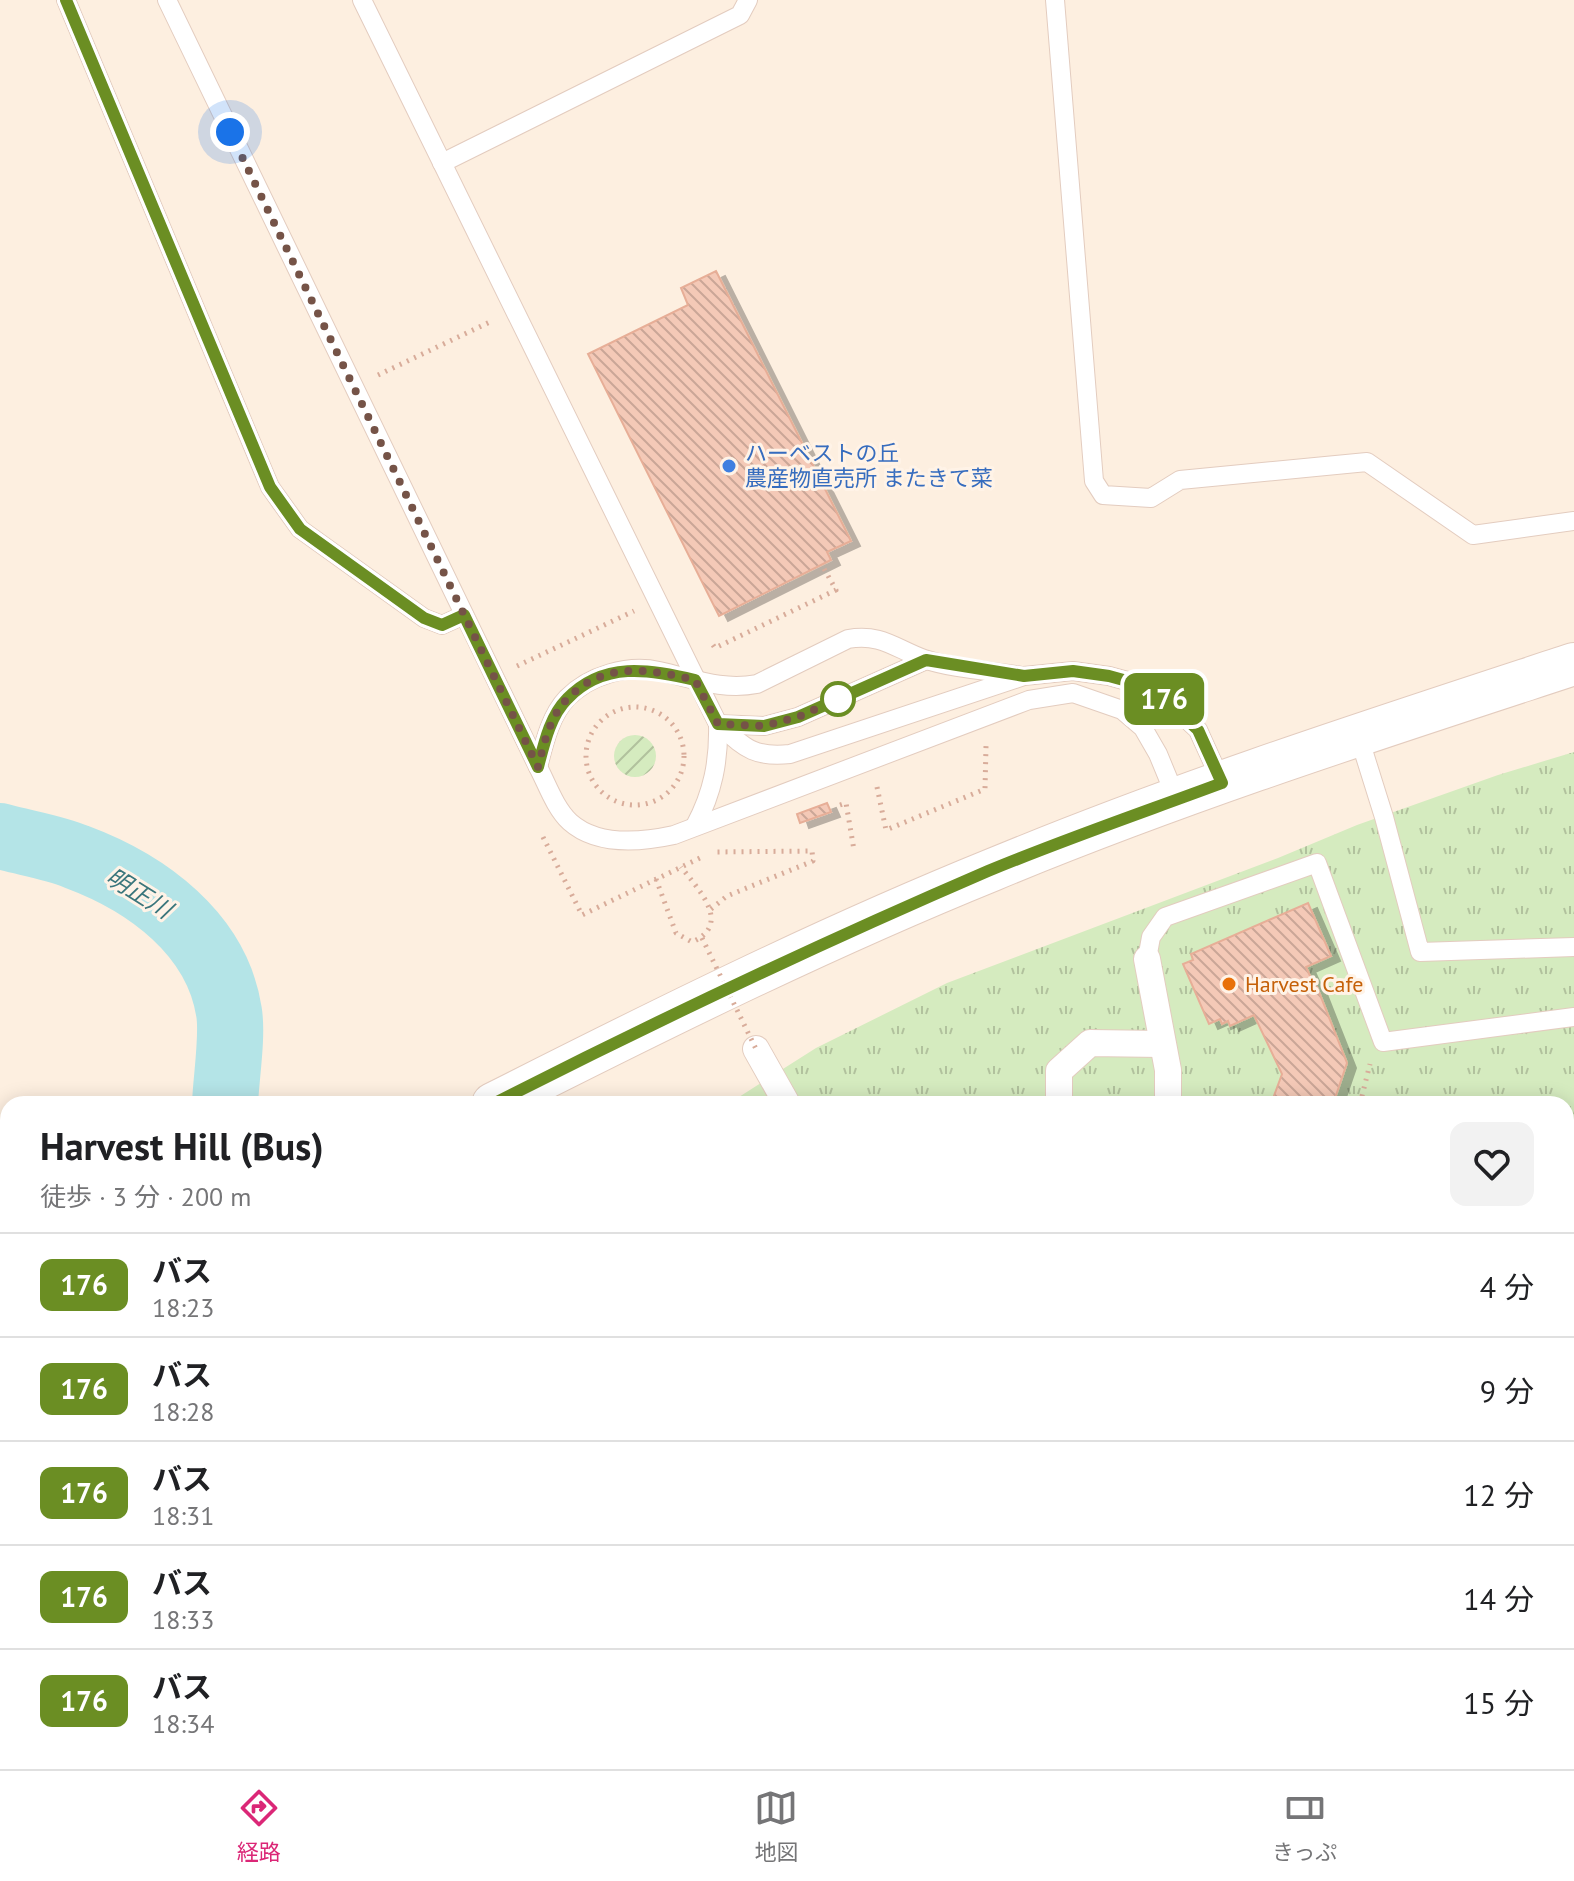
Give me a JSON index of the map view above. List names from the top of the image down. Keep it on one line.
{"water":["明正川"],"places":["ハーベストの丘 農産物直売所 またきて菜","Harvest Cafe"],"lines":["bus line 176"],"page":{"on_map":"176","heading":["Harvest Hill (Bus)","徒歩 · 3 分 · 200 m"],"list":[{"mark":"176","name":"バス","note":"18:23","value":"4 分"},{"mark":"176","name":"バス","note":"18:28","value":"9 分"},{"mark":"176","name":"バス","note":"18:31","value":"12 分"},{"mark":"176","name":"バス","note":"18:33","value":"14 分"},{"mark":"176","name":"バス","note":"18:34","value":"15 分"}],"tabs":["経路","地図","きっぷ"]}}
